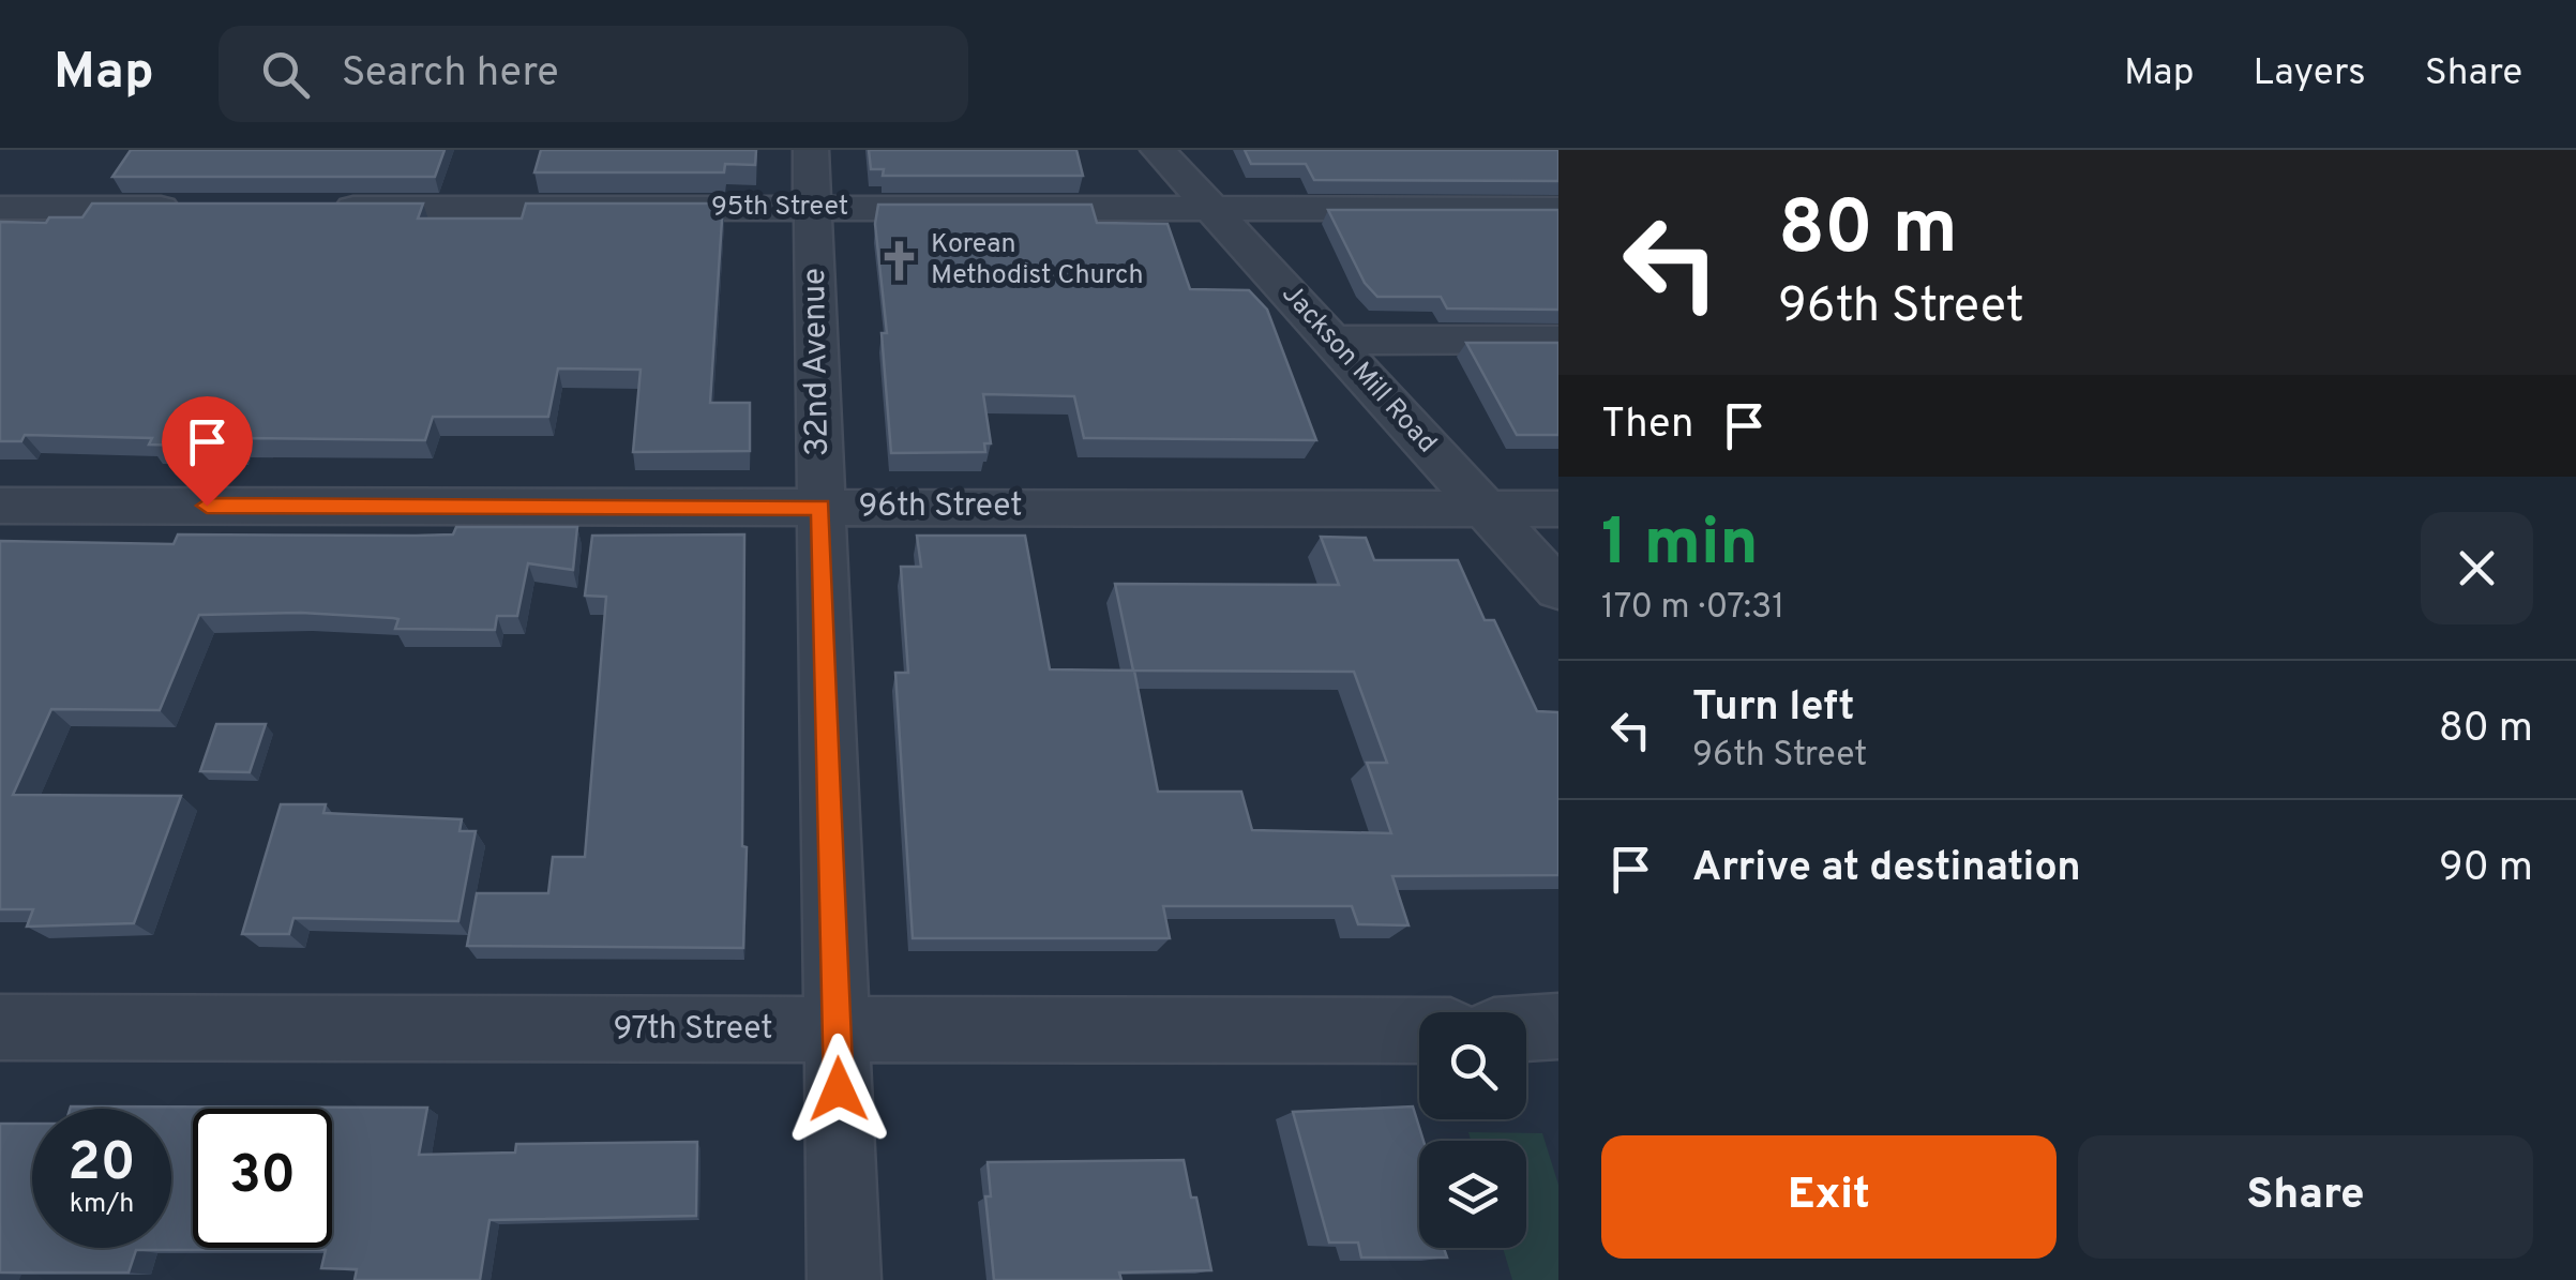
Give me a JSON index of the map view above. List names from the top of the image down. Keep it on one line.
{"streets":{"street":["95th Street","32nd Avenue","Jackson Mill Road","96th Street","97th Street"]},"crossings":[["95th Street","32nd Avenue"],["95th Street","Jackson Mill Road"],["32nd Avenue","96th Street"],["32nd Avenue","97th Street"],["Jackson Mill Road","96th Street"]],"places":{"church":["Korean Methodist Church"]},"page":{"header":"Map","search":"Search here","nav":["Map","Layers","Share"],"turn":["80 m","96th Street"],"then":"Then","heading":["1 min","170 m · 07:31"],"list":[{"name":"Turn left","note":"96th Street","value":"80 m"},{"name":"Arrive at destination","value":"90 m"}],"speed":"20 km/h","limit":"30","buttons":["Exit","Share"]}}
